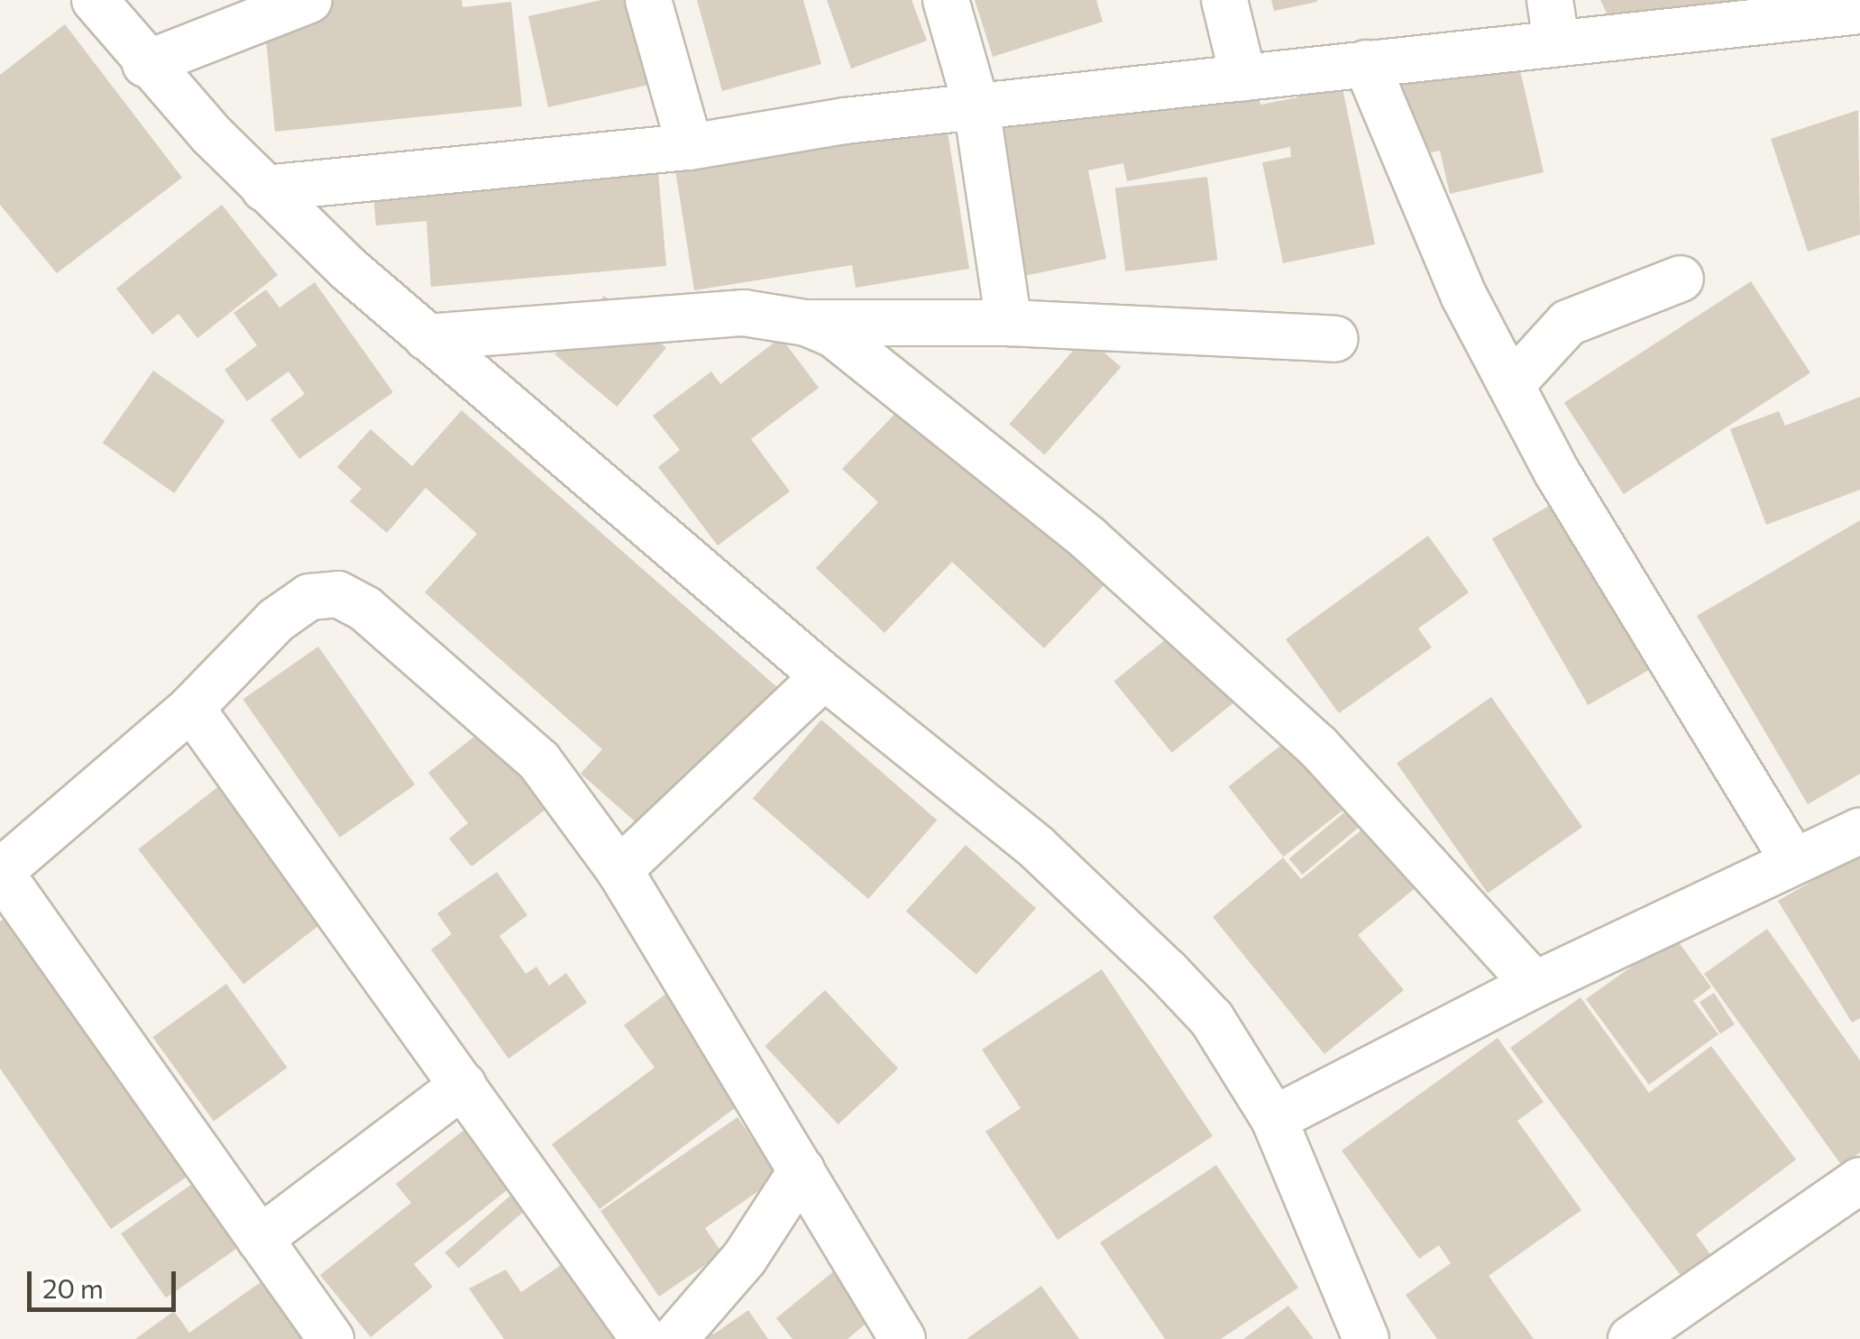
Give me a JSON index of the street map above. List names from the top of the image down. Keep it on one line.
{"scale_bar":"20 m"}
